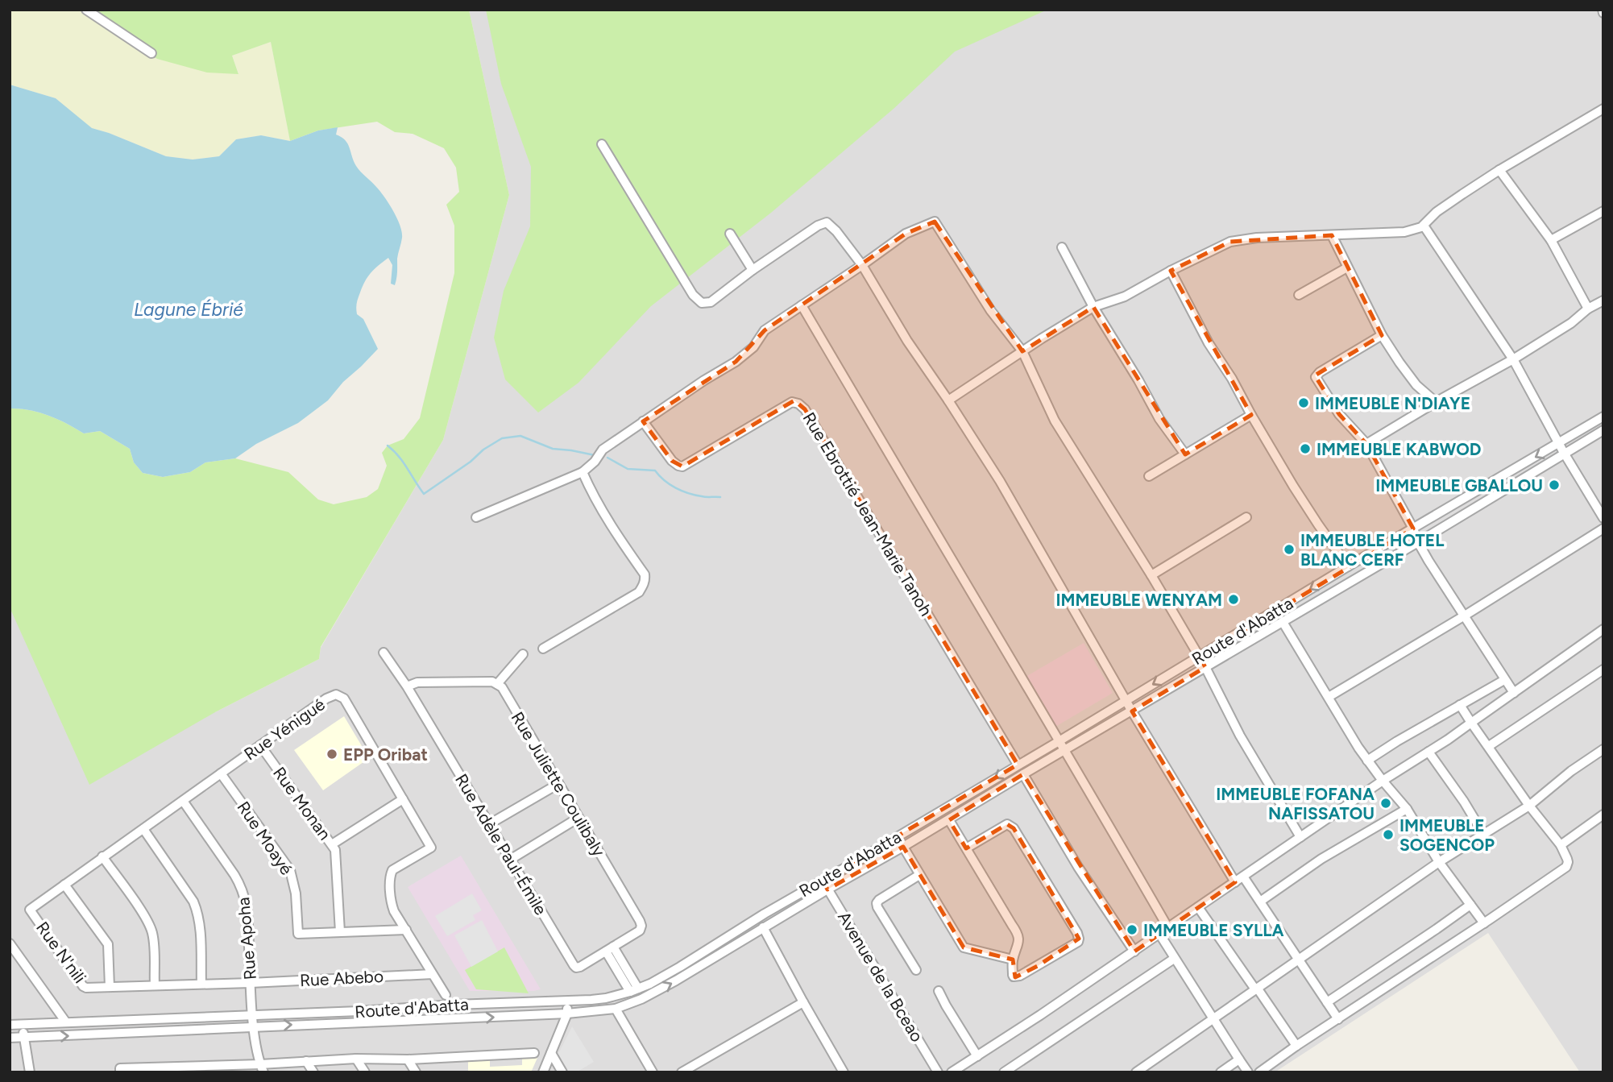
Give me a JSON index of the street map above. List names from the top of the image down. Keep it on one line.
{"streets":{"street":["Rue Ebrottié Jean-Marie Tanoh","Route d'Abatta","Rue Yénigué","Rue Juliette Coulibaly","Rue Monan","Rue Moayé","Rue Adèle Paul-Émile","Rue Apoha","Rue N'nili","Avenue de la Bceao","Rue Abebo"]},"crossings":[["Rue Ebrottié Jean-Marie Tanoh","Route d'Abatta"],["Route d'Abatta","Rue Apoha"],["Route d'Abatta","Avenue de la Bceao"],["Rue Yénigué","Rue Monan"],["Rue Yénigué","Rue Moayé"],["Rue Yénigué","Rue Apoha"],["Rue Yénigué","Rue N'nili"],["Rue Yénigué","Rue Abebo"],["Rue Juliette Coulibaly","Rue Adèle Paul-Émile"],["Rue Monan","Rue Moayé"],["Rue Apoha","Rue N'nili"],["Rue Apoha","Rue Abebo"],["Rue N'nili","Rue Abebo"]],"water":["Lagune Ébrié"],"places":["IMMEUBLE N'DIAYE","IMMEUBLE KABWOD","IMMEUBLE GBALLOU","IMMEUBLE HOTEL BLANC CERF","IMMEUBLE WENYAM","EPP Oribat","IMMEUBLE FOFANA NAFISSATOU","IMMEUBLE SOGENCOP","IMMEUBLE SYLLA"]}
